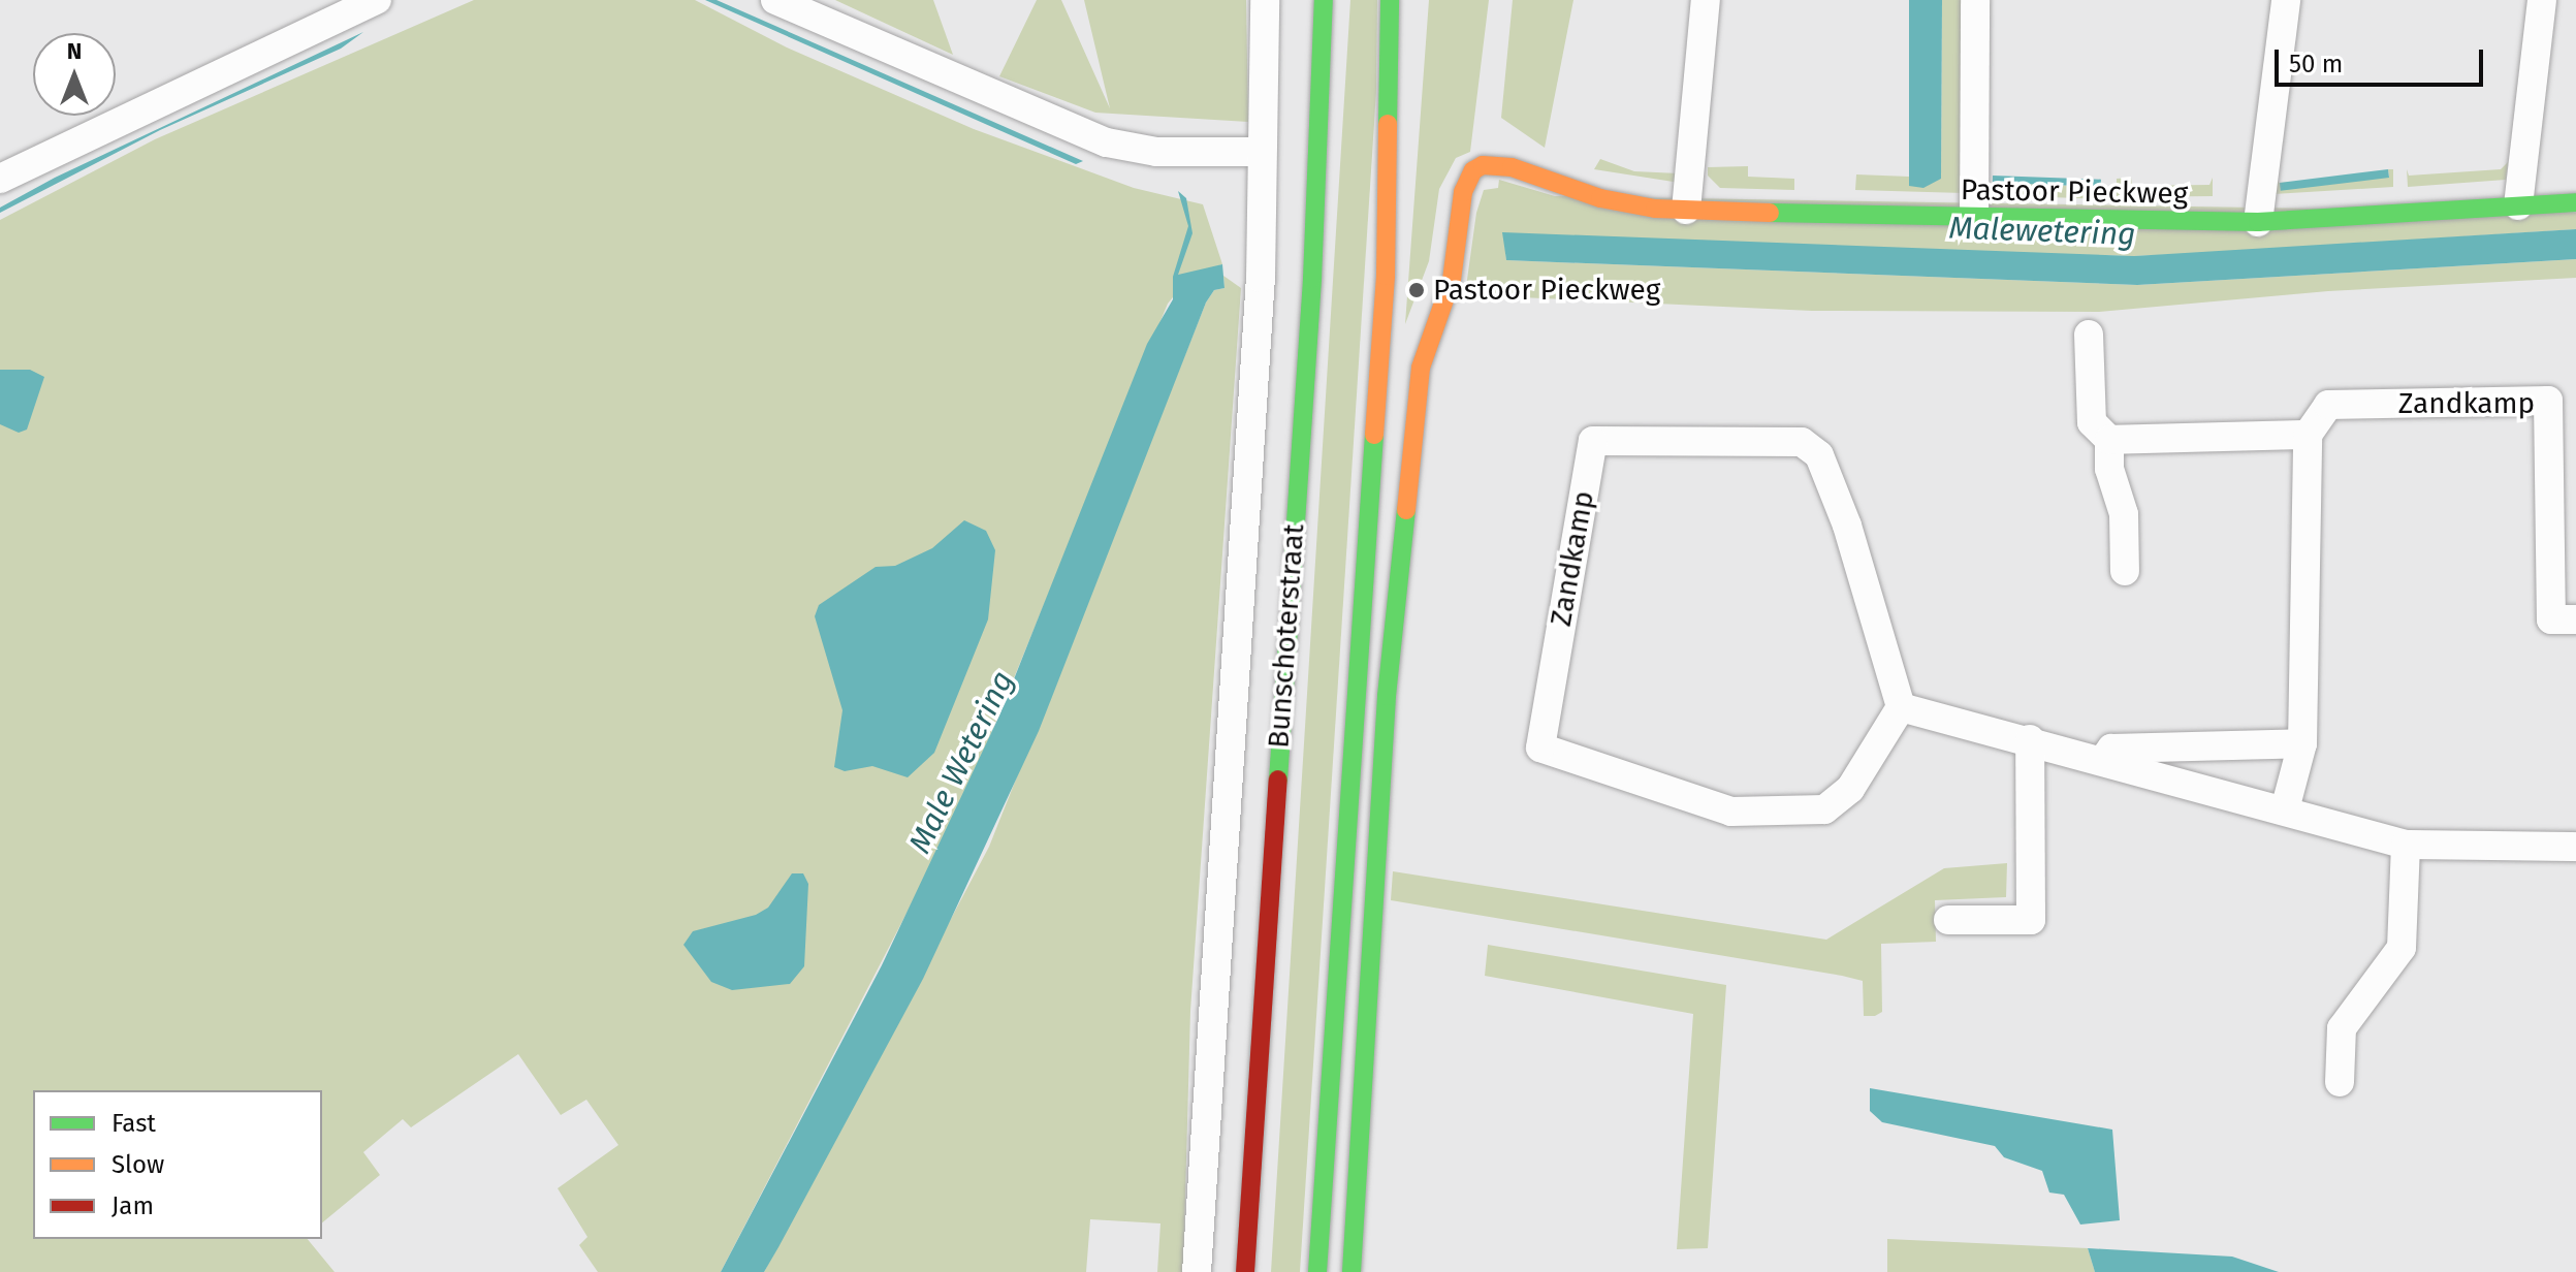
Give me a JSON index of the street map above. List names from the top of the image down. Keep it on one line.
{"streets":{"main road":["Pastoor Pieckweg","Bunschoterstraat"],"street":["Zandkamp"]},"water":["Malewetering","Male Wetering"],"places":["Pastoor Pieckweg"],"legend":["Fast","Slow","Jam"],"scale_bar":"50 m","north":"top"}
